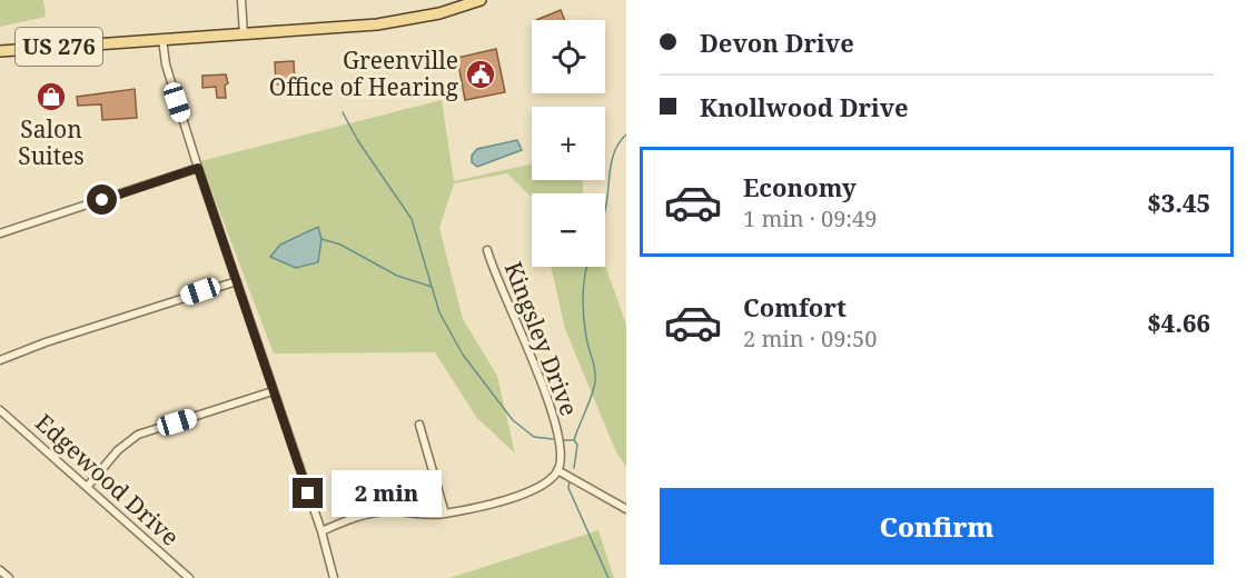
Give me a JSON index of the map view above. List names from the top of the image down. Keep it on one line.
{"streets":{"main road":["US 276"],"street":["Kingsley Drive","Edgewood Drive"]},"places":{"public building":["Greenville Office of Hearing"],"shop":["Salon Suites"]},"page":{"banner":["Devon Drive","Knollwood Drive"],"map_buttons":["+","−"],"list":[{"name":"Economy","note":"1 min · 09:49","value":"$3.45"},{"name":"Comfort","note":"2 min · 09:50","value":"$4.66"}],"bubble":"2 min","buttons":"Confirm"}}
